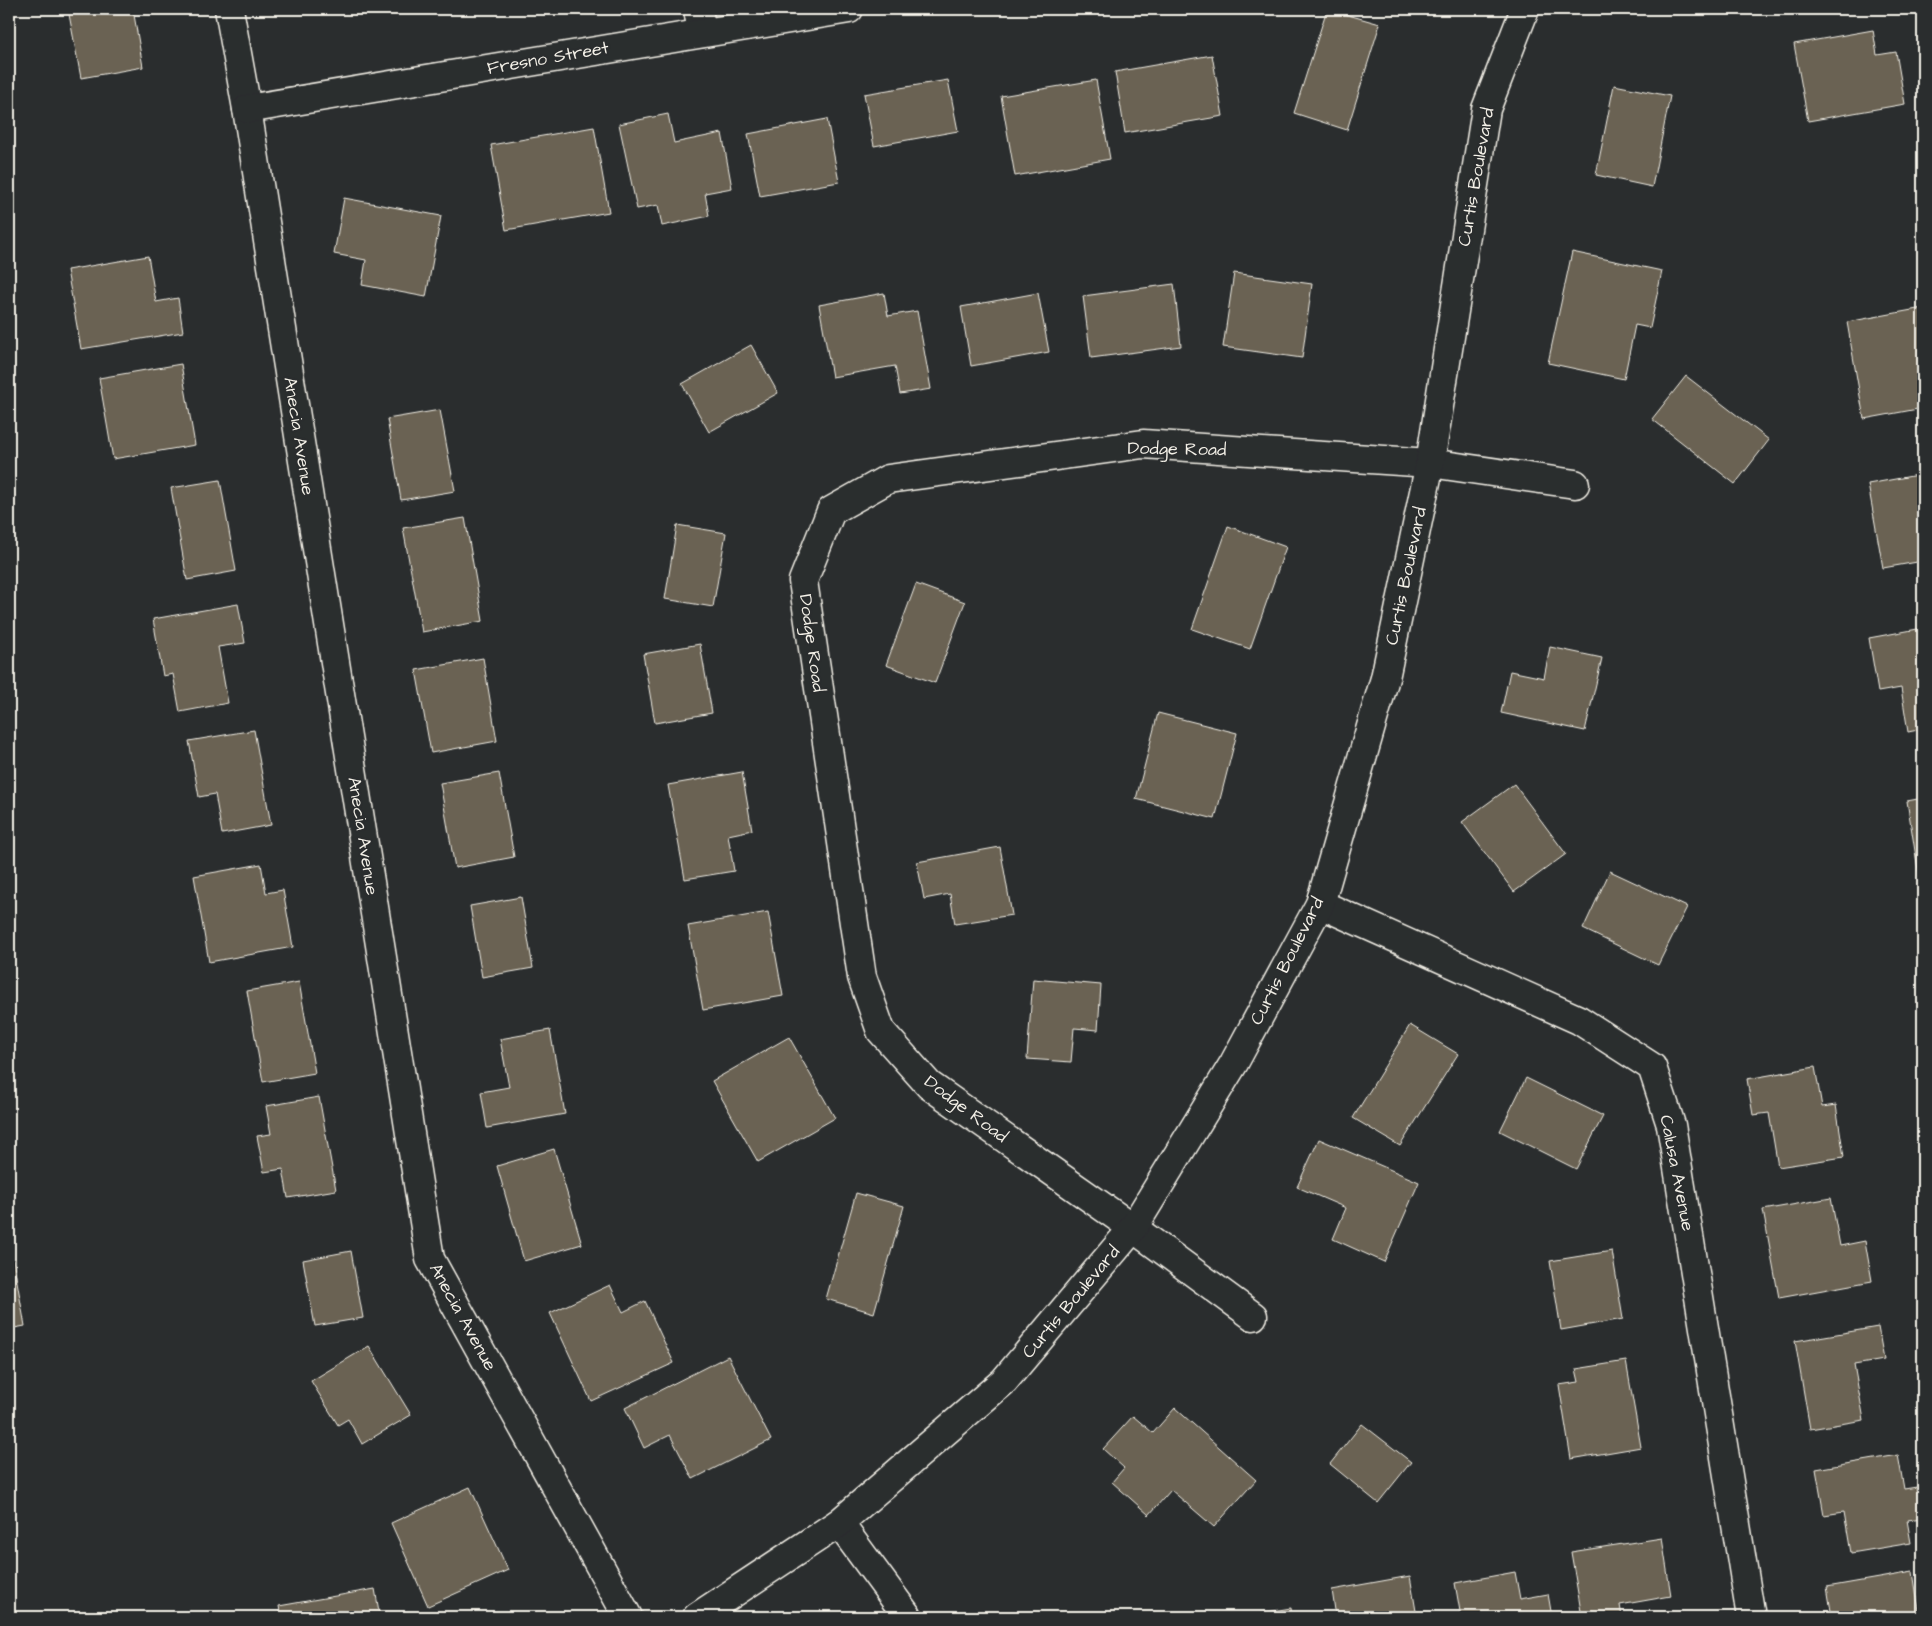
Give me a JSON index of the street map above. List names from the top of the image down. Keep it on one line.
{"streets":{"street":["Fresno Street","Curtis Boulevard","Anecia Avenue","Dodge Road","Calusa Avenue"]},"crossings":[["Fresno Street","Anecia Avenue"],["Curtis Boulevard","Dodge Road"],["Curtis Boulevard","Calusa Avenue"]]}
